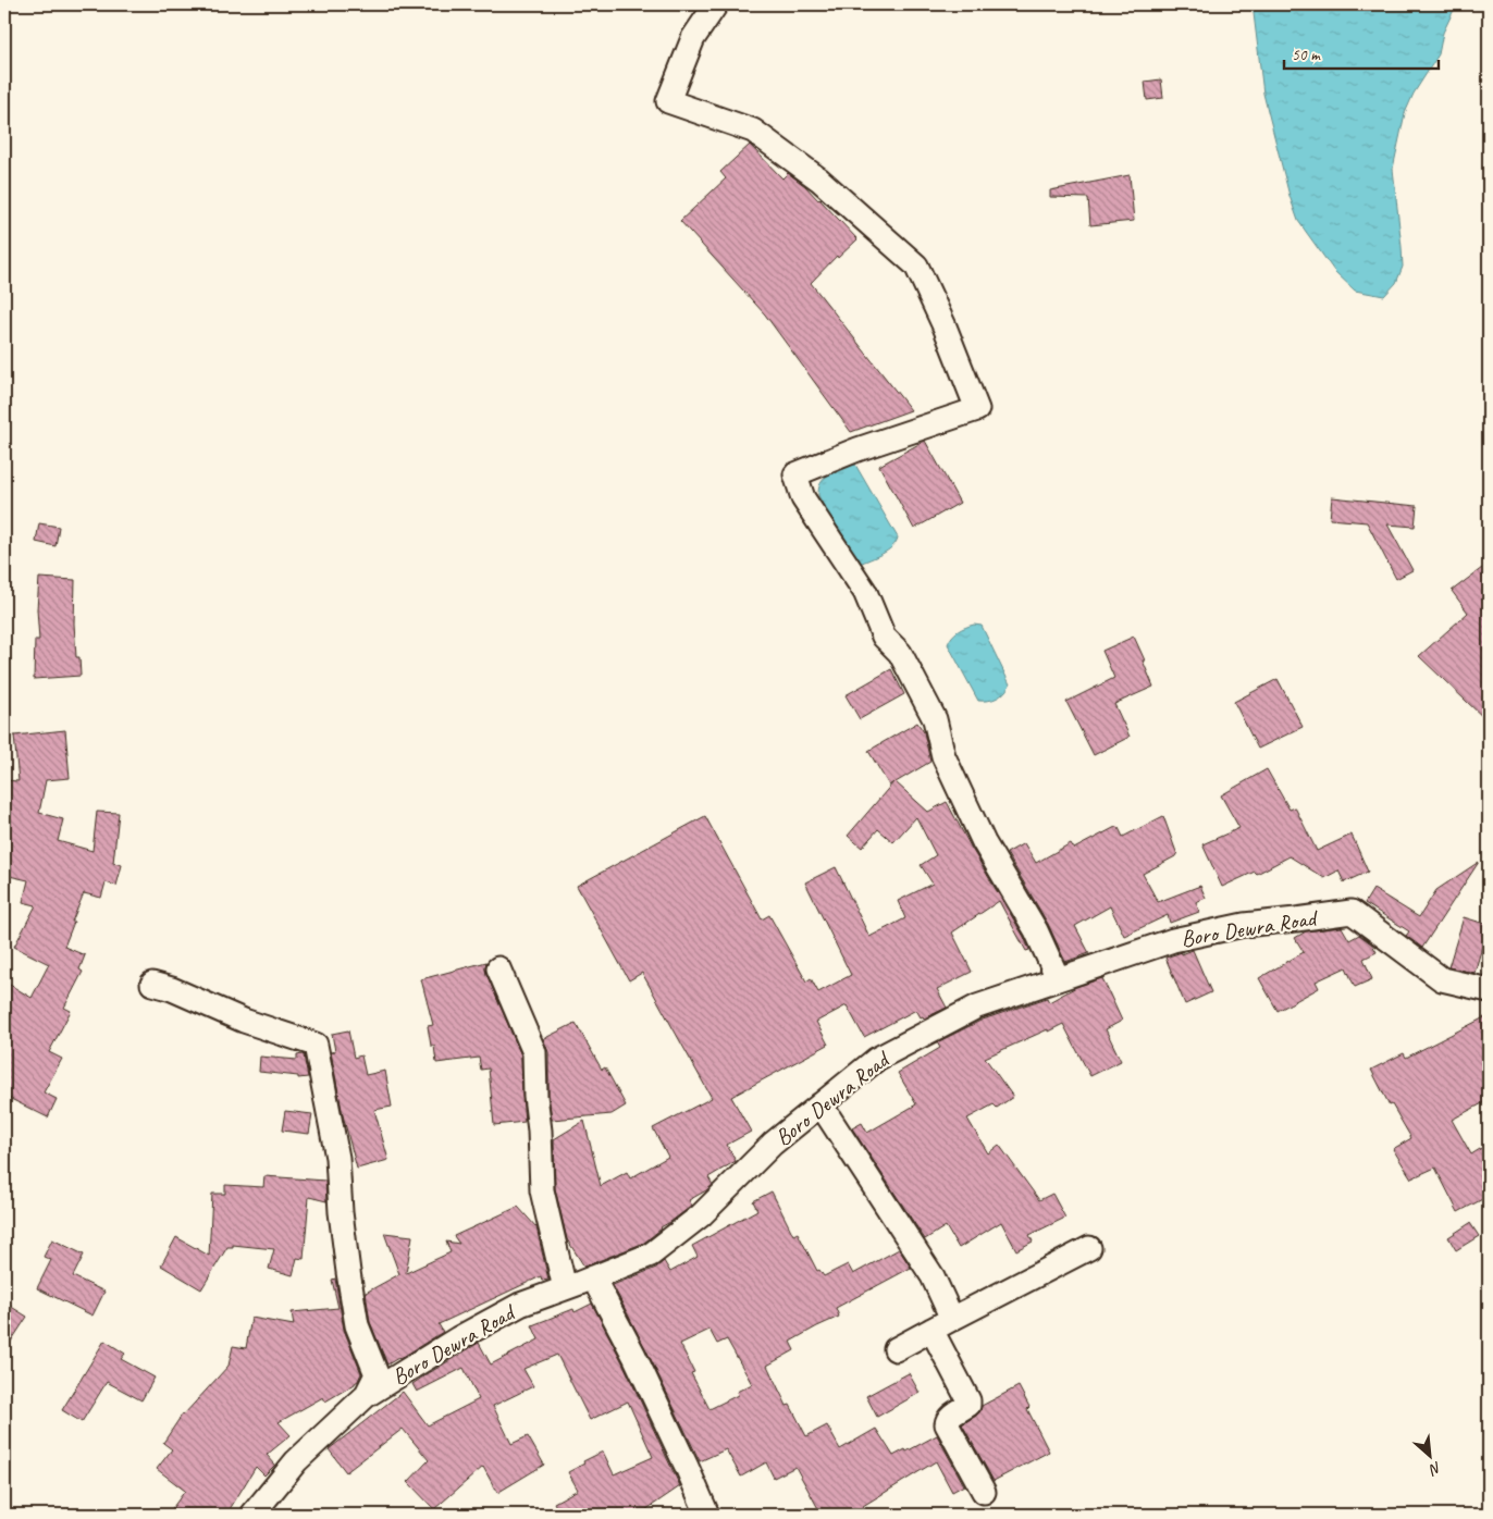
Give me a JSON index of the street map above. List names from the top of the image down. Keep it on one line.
{"streets":{"street":["Boro Dewra Road"]},"scale_bar":"50 m","north":"bottom right"}
